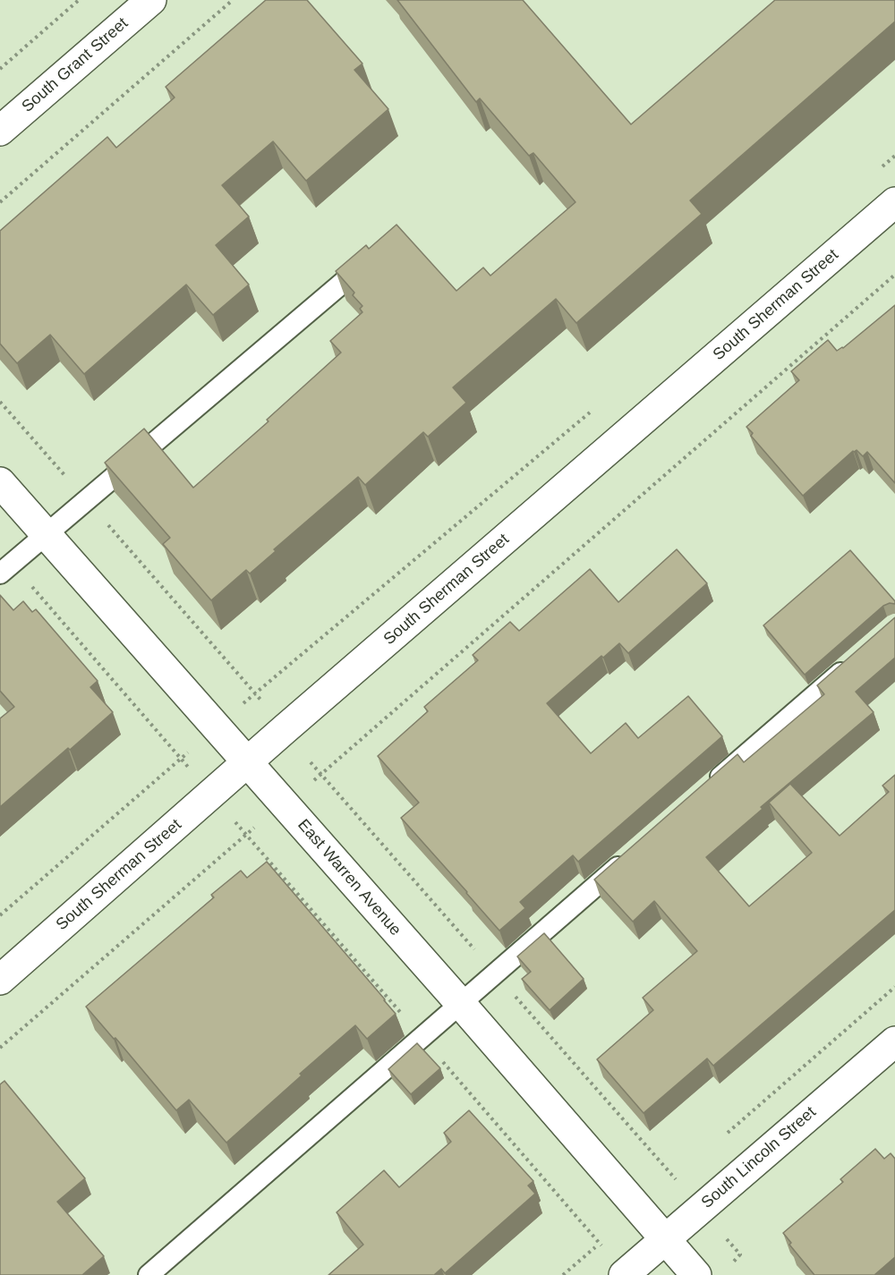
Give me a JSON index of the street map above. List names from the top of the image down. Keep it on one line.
{"streets":{"street":["South Grant Street","South Sherman Street","East Warren Avenue","South Lincoln Street"]},"crossings":[["South Sherman Street","East Warren Avenue"],["East Warren Avenue","South Lincoln Street"]]}
